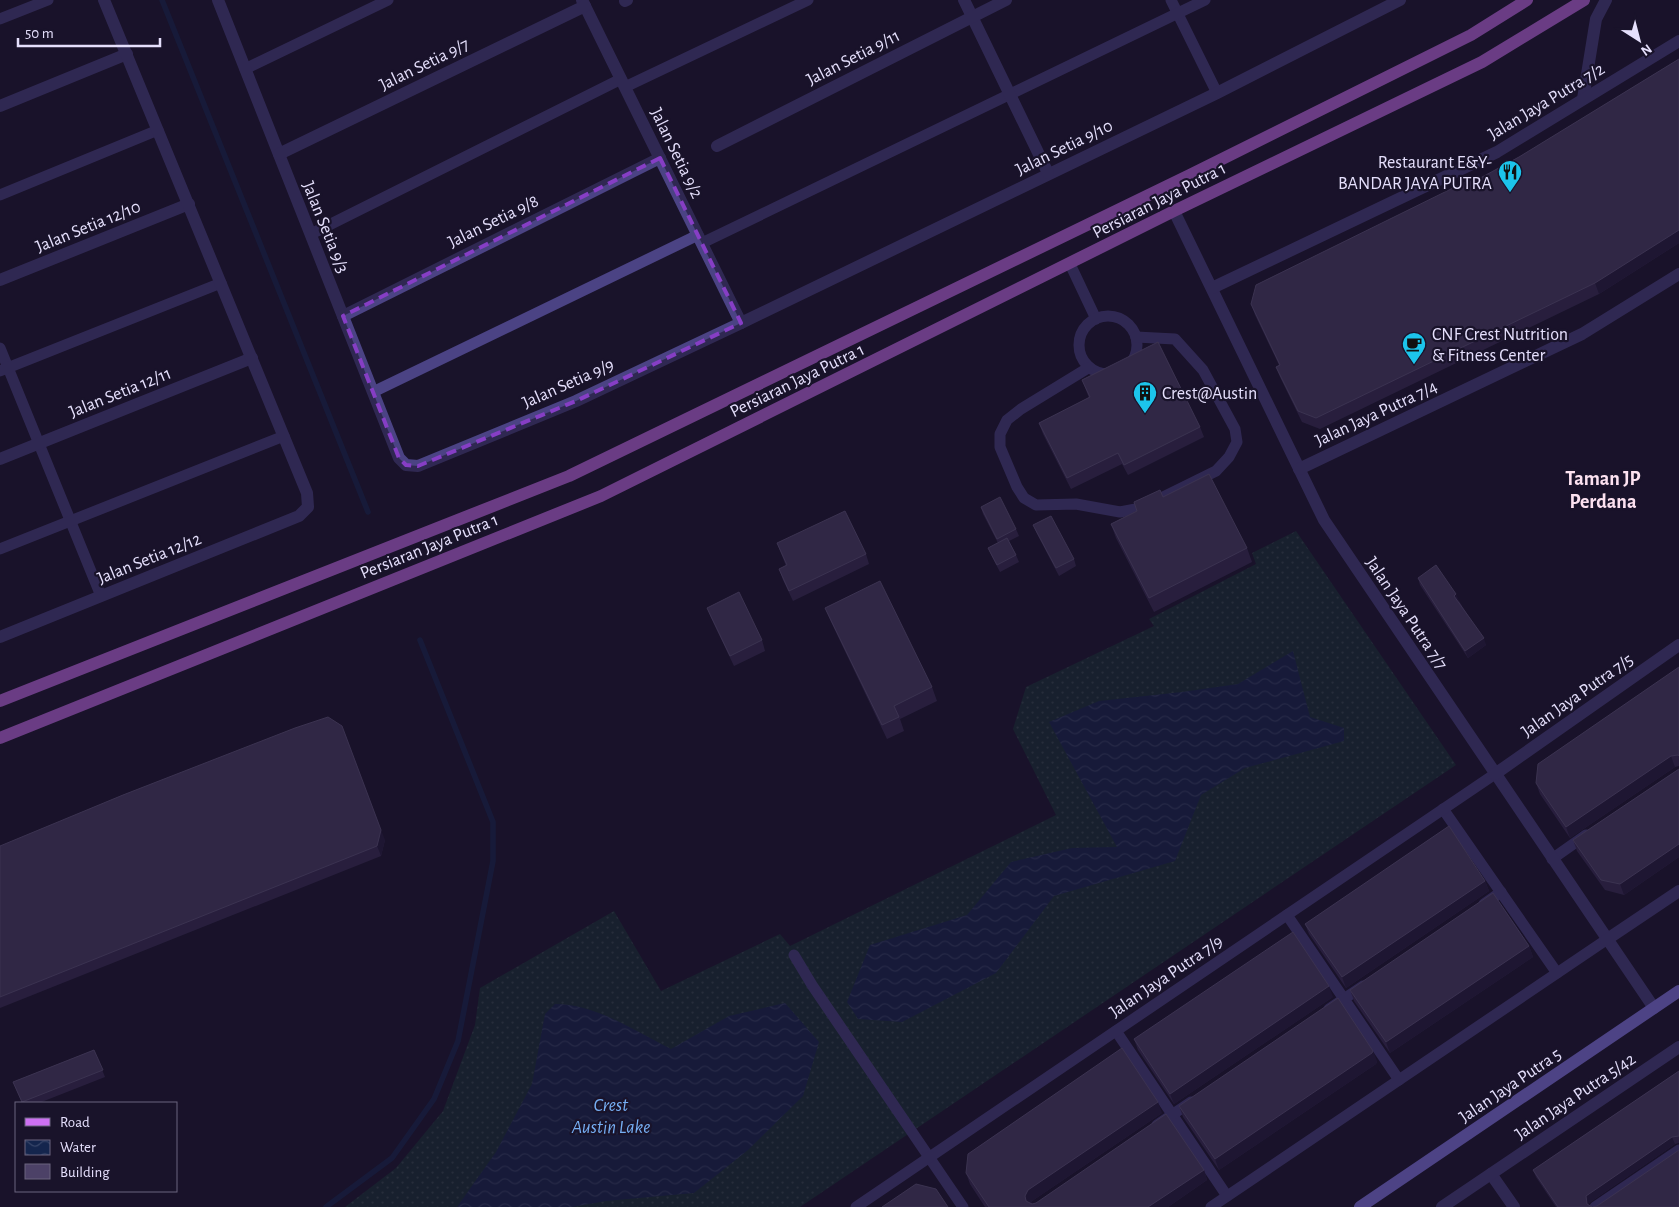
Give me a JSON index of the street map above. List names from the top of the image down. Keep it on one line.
{"streets":{"main road":["Persiaran Jaya Putra 1"],"street":["Jalan Setia 9/11","Jalan Setia 9/7","Jalan Jaya Putra 7/2","Jalan Setia 9/10","Jalan Setia 9/2","Jalan Setia 9/8","Jalan Setia 12/10","Jalan Setia 9/3","Jalan Setia 9/9","Jalan Setia 12/11","Jalan Jaya Putra 7/4","Jalan Setia 12/12","Jalan Jaya Putra 7/7","Jalan Jaya Putra 7/5","Jalan Jaya Putra 5","Jalan Jaya Putra 5/42"],"lane":["Jalan Jaya Putra 7/9"]},"crossings":[["Jalan Setia 9/7","Jalan Setia 9/2"],["Jalan Setia 9/7","Jalan Setia 9/3"],["Jalan Jaya Putra 7/2","Jalan Jaya Putra 7/7"],["Jalan Setia 9/10","Jalan Setia 9/2"],["Jalan Setia 9/10","Jalan Setia 9/9"],["Jalan Setia 9/2","Jalan Setia 9/8"],["Jalan Setia 9/2","Jalan Setia 9/9"],["Persiaran Jaya Putra 1","Jalan Jaya Putra 7/7"],["Jalan Setia 9/8","Jalan Setia 9/3"],["Jalan Setia 9/3","Jalan Setia 9/9"],["Jalan Jaya Putra 7/4","Jalan Jaya Putra 7/7"],["Jalan Jaya Putra 7/7","Jalan Jaya Putra 7/5"],["Jalan Jaya Putra 7/7","Jalan Jaya Putra 7/9"],["Jalan Jaya Putra 7/7","Jalan Jaya Putra 5"],["Jalan Jaya Putra 7/5","Jalan Jaya Putra 7/9"]],"districts":["Taman JP Perdana"],"water":["Crest Austin Lake"],"places":{"restaurant":["Restaurant E&Y- BANDAR JAYA PUTRA"],"cafe":["CNF Crest Nutrition & Fitness Center"],"building":["Crest@Austin"]},"legend":["Road","Water","Building"],"scale_bar":"50 m","north":"bottom right"}
